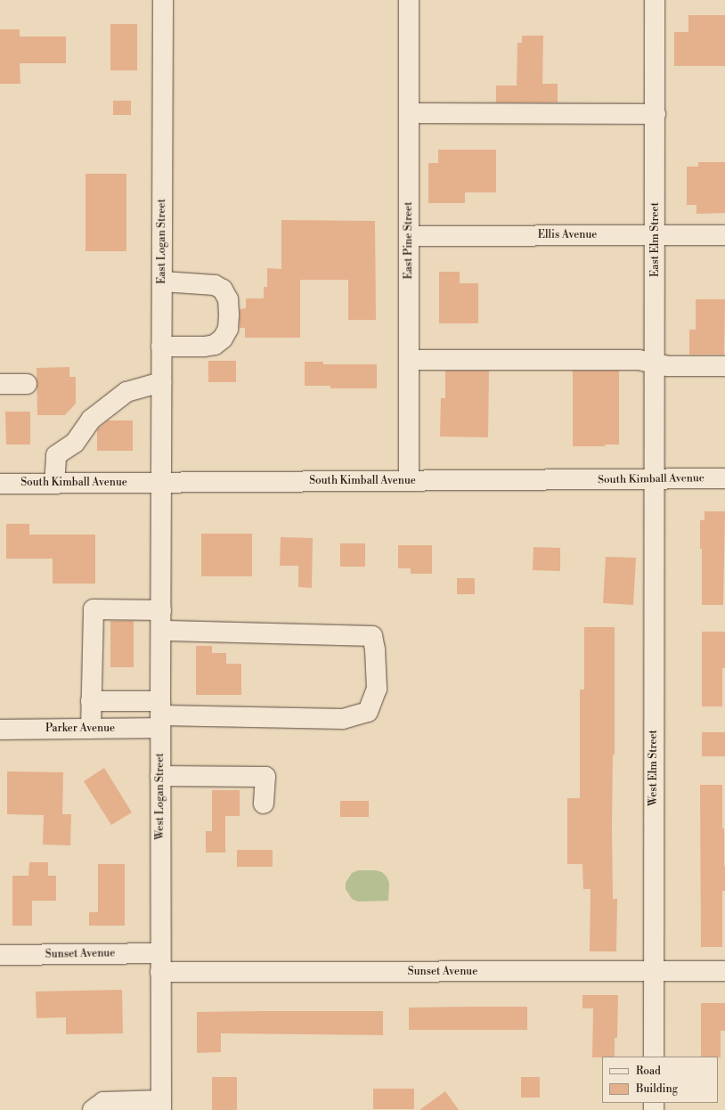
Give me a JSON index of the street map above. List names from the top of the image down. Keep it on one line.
{"streets":{"street":["Ellis Avenue","East Elm Street","East Pine Street","East Logan Street","South Kimball Avenue","Parker Avenue","West Elm Street","West Logan Street","Sunset Avenue"]},"crossings":[["Ellis Avenue","East Elm Street"],["Ellis Avenue","East Pine Street"],["East Elm Street","South Kimball Avenue"],["East Elm Street","West Elm Street"],["East Pine Street","South Kimball Avenue"],["East Logan Street","South Kimball Avenue"],["East Logan Street","West Logan Street"],["South Kimball Avenue","West Elm Street"],["South Kimball Avenue","West Logan Street"],["Parker Avenue","West Logan Street"],["West Elm Street","Sunset Avenue"],["West Logan Street","Sunset Avenue"]],"legend":["Road","Building"]}
